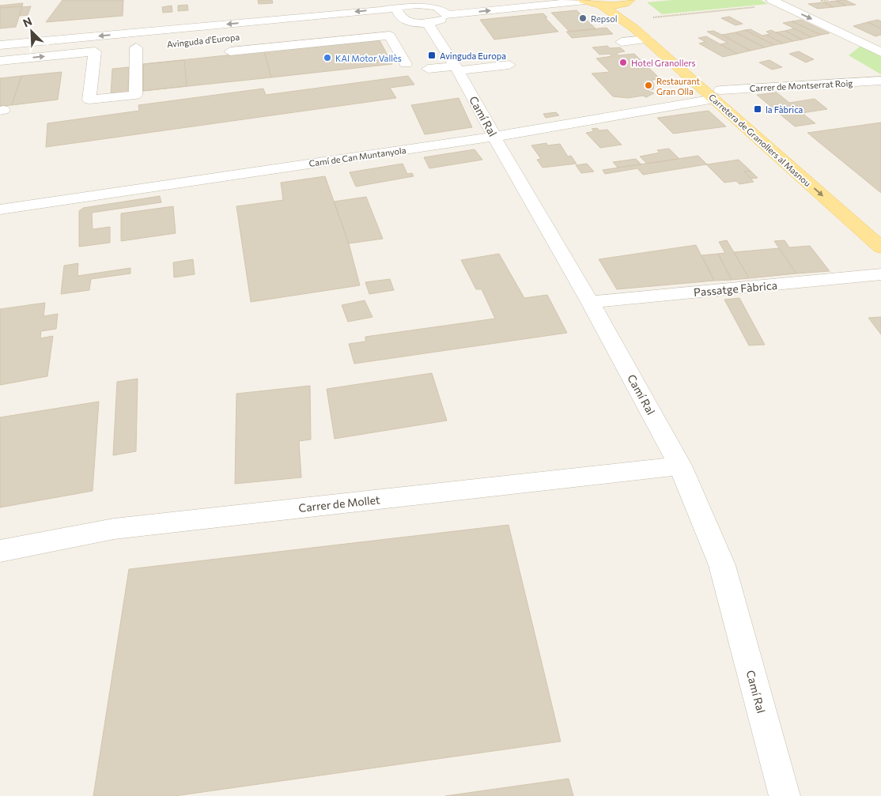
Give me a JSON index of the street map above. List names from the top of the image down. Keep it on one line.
{"streets":{"main road":["Carretera de Granollers al Masnou"],"street":["Avinguda d'Europa","Carrer de Montserrat Roig","Camí Ral","Camí de Can Muntanyola","Passatge Fàbrica","Carrer de Mollet"]},"crossings":[["Avinguda d'Europa","Camí Ral"],["Carrer de Montserrat Roig","Carretera de Granollers al Masnou"],["Carrer de Montserrat Roig","Camí de Can Muntanyola"],["Camí Ral","Camí de Can Muntanyola"],["Camí Ral","Passatge Fàbrica"],["Camí Ral","Carrer de Mollet"],["Carretera de Granollers al Masnou","Camí de Can Muntanyola"]],"places":{"other":["Repsol","KAI Motor Vallès","Hotel Granollers","Restaurant Gran Olla"],"transit":["Avinguda Europa","la Fàbrica"]},"north":"top left"}
